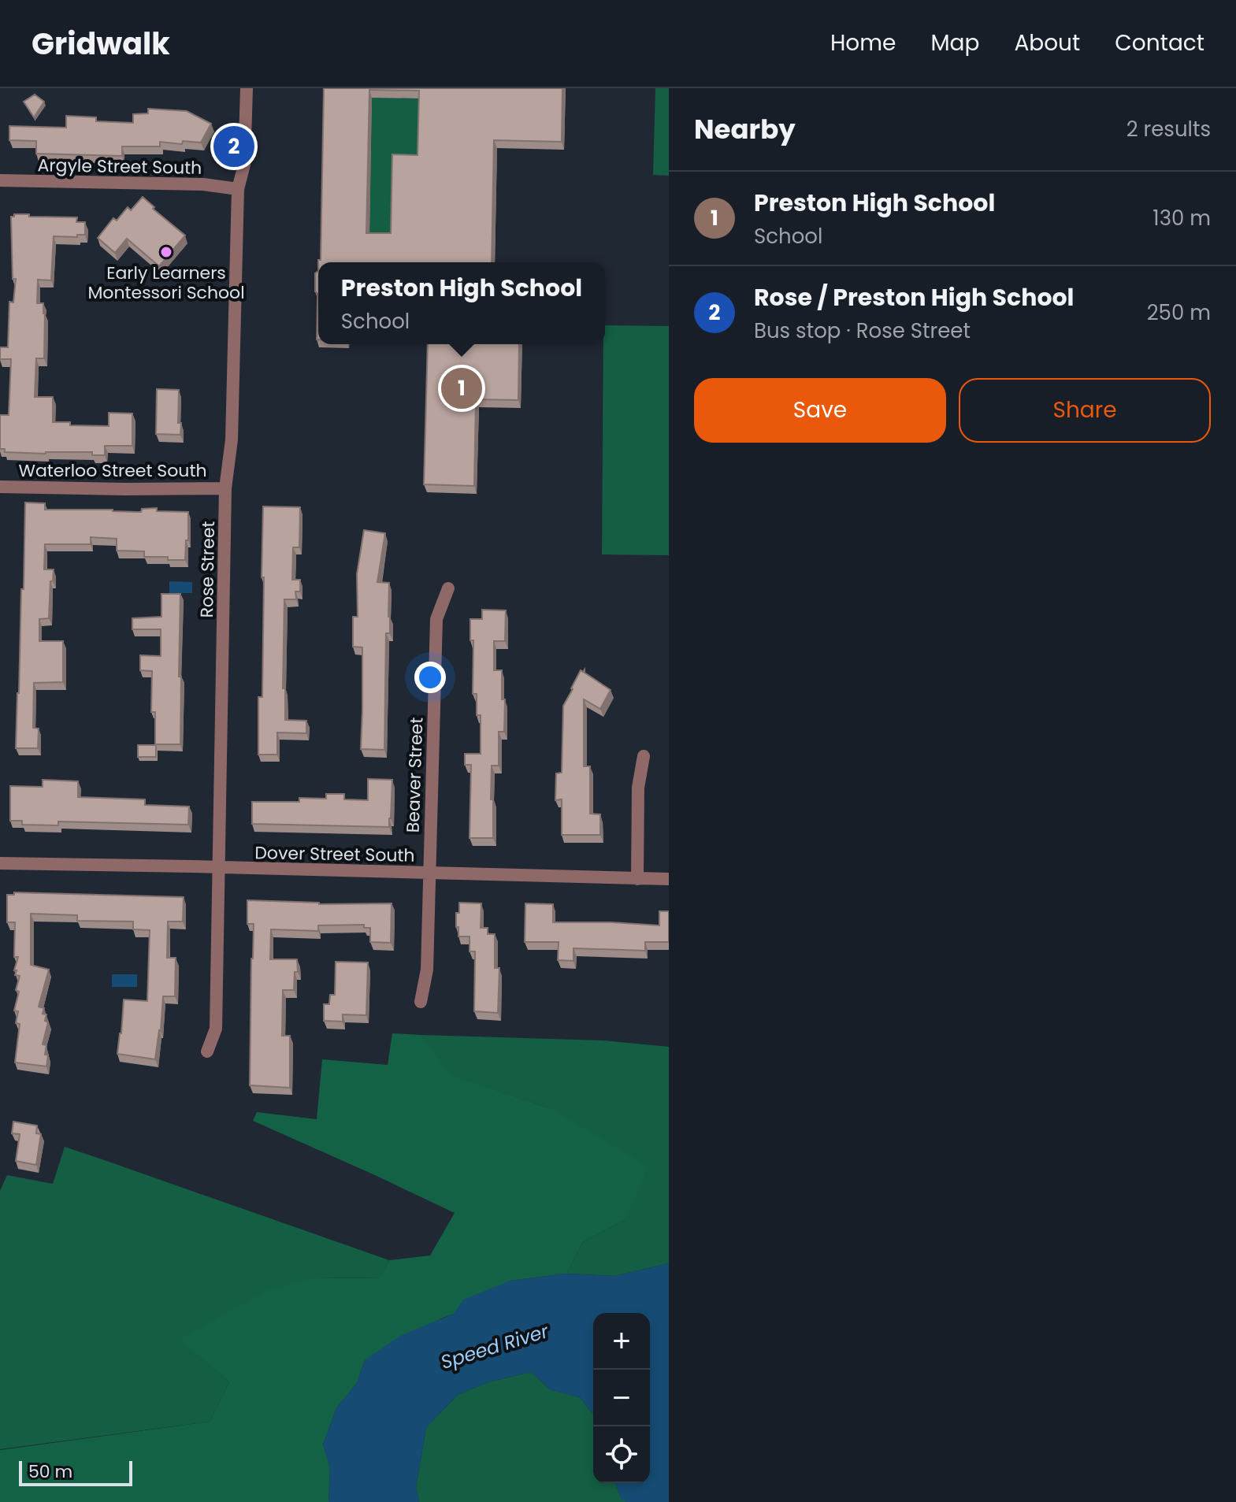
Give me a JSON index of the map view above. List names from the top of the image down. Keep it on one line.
{"streets":{"street":["Argyle Street South","Waterloo Street South","Rose Street","Beaver Street","Dover Street South"]},"crossings":[["Argyle Street South","Rose Street"],["Waterloo Street South","Rose Street"],["Rose Street","Dover Street South"],["Beaver Street","Dover Street South"]],"water":["Speed River"],"places":["Early Learners Montessori School"],"scale_bar":"50 m","page":{"header":"Gridwalk","nav":["Home","Map","About","Contact"],"heading":["Nearby","2 results"],"pins":["2","1"],"list":[{"mark":"1","name":"Preston High School","note":"School","value":"130 m"},{"mark":"2","name":"Rose / Preston High School","note":"Bus stop · Rose Street","value":"250 m"}],"popup":["Preston High School","School"],"buttons":["Save","Share"],"map_buttons":["+","−"],"scale":"50 m"}}
